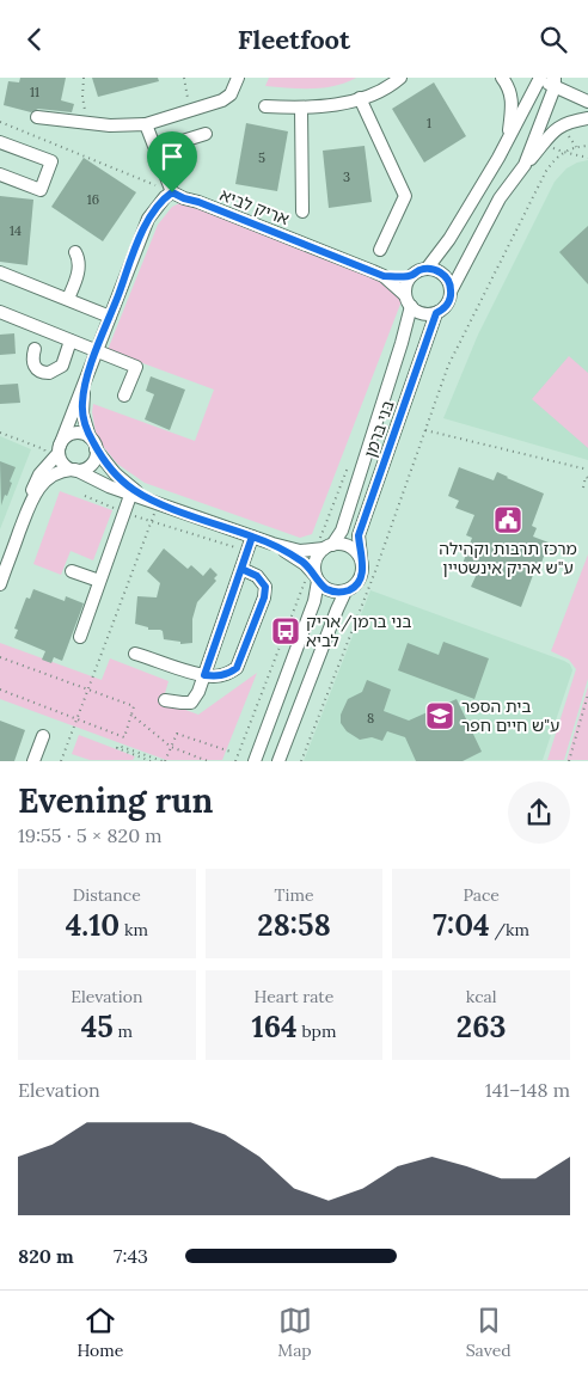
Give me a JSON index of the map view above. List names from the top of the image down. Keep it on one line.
{"streets":{"street":["אריק לביא","בני ברמן"]},"crossings":[["אריק לביא","בני ברמן"]],"places":{"public building":["מרכז תרבות וקהילה ע\"ש אריק אינשטיין"],"bus stop":["בני ברמן/אריק לביא"],"school or university":["בית הספר ע\"ש חיים חפר"]},"house_numbers":["11","1","5","3","16","14","8"],"page":{"header":"Fleetfoot","heading":["Evening run","19:55 · 5 × 820 m"],"stats":[["Distance","4.10 km"],["Time","28:58"],["Pace","7:04 /km"],["Elevation","45 m"],["Heart rate","164 bpm"],["kcal","263"]],"chart":["Elevation","141–148 m"],"list":[{"name":"820 m","note":"7:43"}],"tabs":["Home","Map","Saved"]}}
